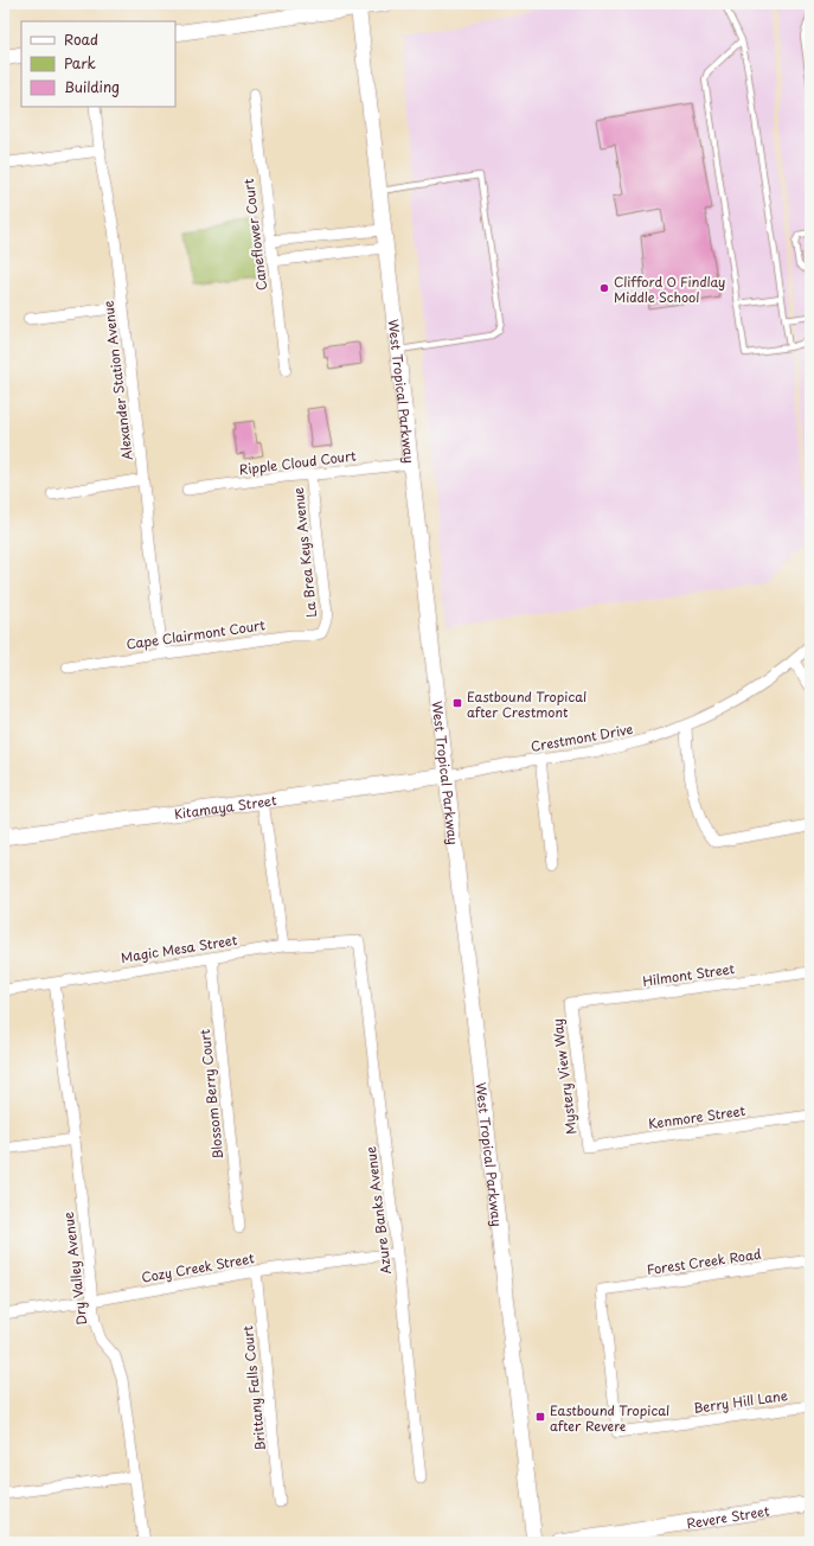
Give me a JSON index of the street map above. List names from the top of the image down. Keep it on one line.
{"streets":{"main road":["West Tropical Parkway","Kitamaya Street","Revere Street"],"street":["Caneflower Court","Alexander Station Avenue","Ripple Cloud Court","La Brea Keys Avenue","Cape Clairmont Court","Crestmont Drive","Magic Mesa Street","Hilmont Street","Mystery View Way","Blossom Berry Court","Kenmore Street","Azure Banks Avenue","Forest Creek Road","Cozy Creek Street","Dry Valley Avenue","Brittany Falls Court","Berry Hill Lane"]},"crossings":[["Alexander Station Avenue","Cape Clairmont Court"],["West Tropical Parkway","Ripple Cloud Court"],["West Tropical Parkway","Crestmont Drive"],["West Tropical Parkway","Kitamaya Street"],["Ripple Cloud Court","La Brea Keys Avenue"],["La Brea Keys Avenue","Cape Clairmont Court"],["Crestmont Drive","Kitamaya Street"],["Magic Mesa Street","Blossom Berry Court"],["Magic Mesa Street","Azure Banks Avenue"],["Magic Mesa Street","Dry Valley Avenue"],["Hilmont Street","Mystery View Way"],["Mystery View Way","Kenmore Street"],["Azure Banks Avenue","Cozy Creek Street"],["Forest Creek Road","Berry Hill Lane"],["Cozy Creek Street","Dry Valley Avenue"],["Cozy Creek Street","Brittany Falls Court"]],"places":{"other":["Clifford O Findlay Middle School"],"transit":["Eastbound Tropical after Crestmont","Eastbound Tropical after Revere"]},"legend":["Road","Park","Building"]}
